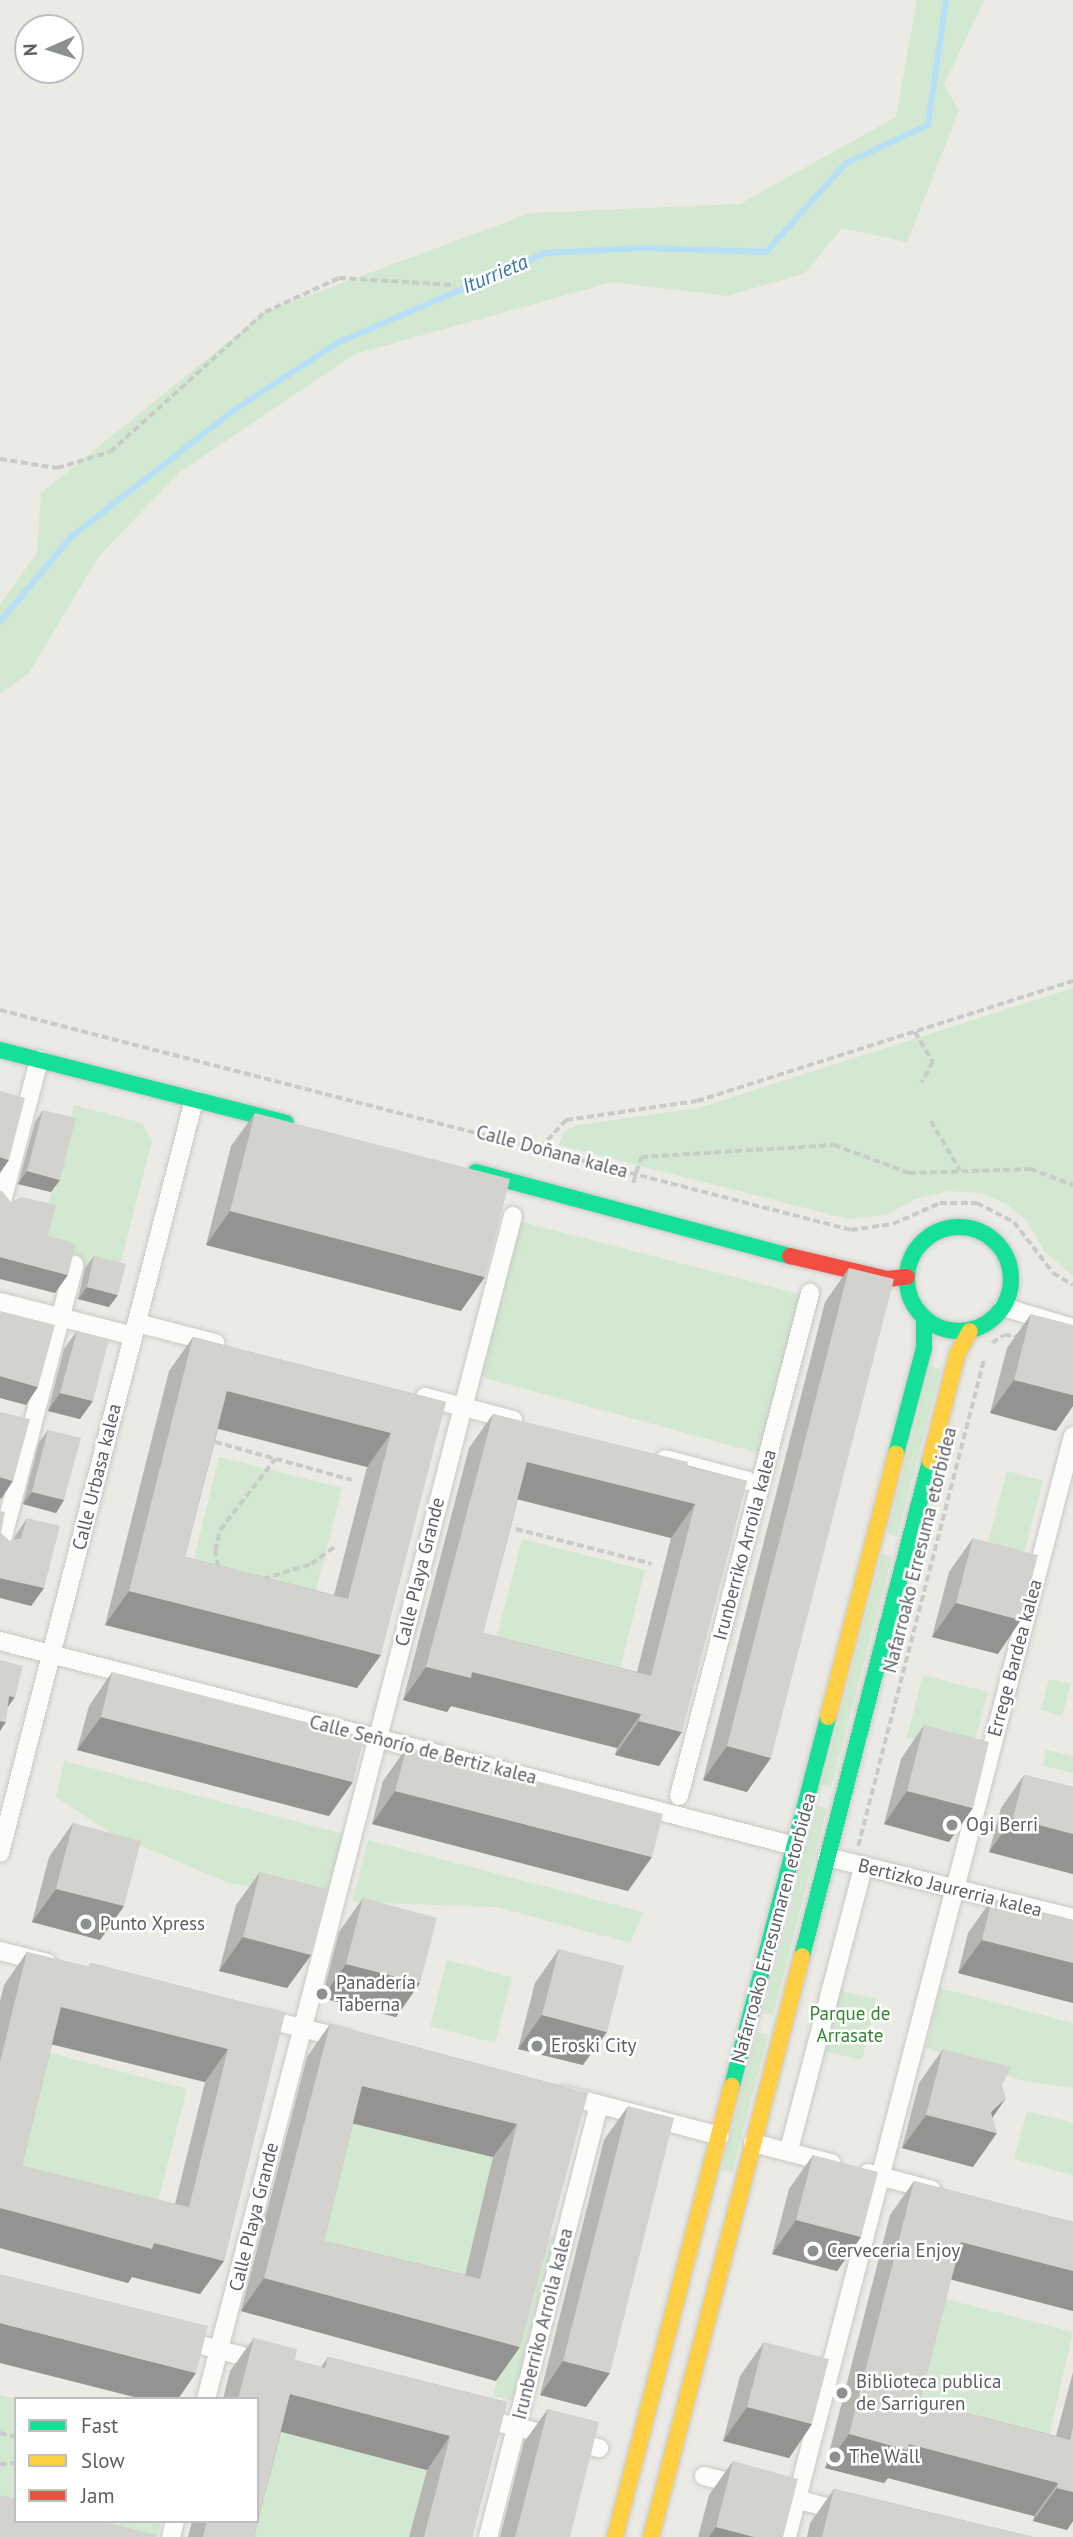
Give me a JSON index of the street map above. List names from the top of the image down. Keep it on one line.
{"streets":{"street":["Calle Doñana kalea","Calle Urbasa kalea","Irunberriko Arroila kalea","Calle Playa Grande","Errege Bardea kalea","Calle Señorío de Bertiz kalea","Bertizko Jaurerria kalea","Nafarroako Erresumaren etorbidea"],"path":["Nafarroako Erresuma etorbidea"]},"crossings":[["Calle Doñana kalea","Nafarroako Erresumaren etorbidea"],["Calle Urbasa kalea","Calle Señorío de Bertiz kalea"],["Calle Señorío de Bertiz kalea","Nafarroako Erresumaren etorbidea"],["Bertizko Jaurerria kalea","Nafarroako Erresumaren etorbidea"]],"water":["Iturrieta"],"parks":["Parque de Arrasate"],"places":["Ogi Berri","Punto Xpress","Panadería Taberna","Eroski City","Cerveceria Enjoy","Biblioteca publica de Sarriguren","The Wall"],"legend":["Fast","Slow","Jam"],"north":"left"}
